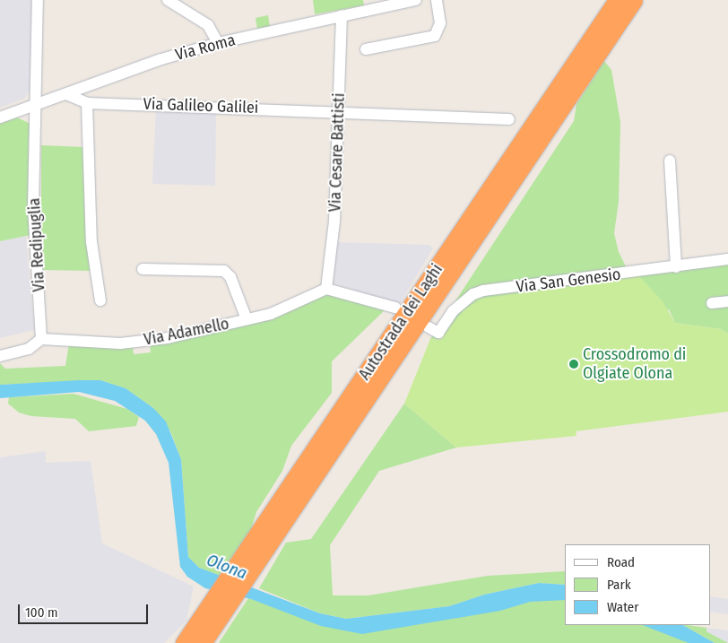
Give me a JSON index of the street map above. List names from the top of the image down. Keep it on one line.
{"streets":{"highway":["Autostrada dei Laghi"],"street":["Via Roma","Via Galileo Galilei","Via Cesare Battisti","Via Redipuglia","Via San Genesio","Via Adamello"]},"crossings":[["Via Roma","Via Galileo Galilei"],["Via Roma","Via Cesare Battisti"],["Via Roma","Via Redipuglia"],["Via Galileo Galilei","Via Cesare Battisti"],["Via Cesare Battisti","Via Adamello"],["Via Redipuglia","Via Adamello"]],"water":["Olona"],"places":["Crossodromo di Olgiate Olona"],"legend":["Road","Park","Water"],"scale_bar":"100 m"}
